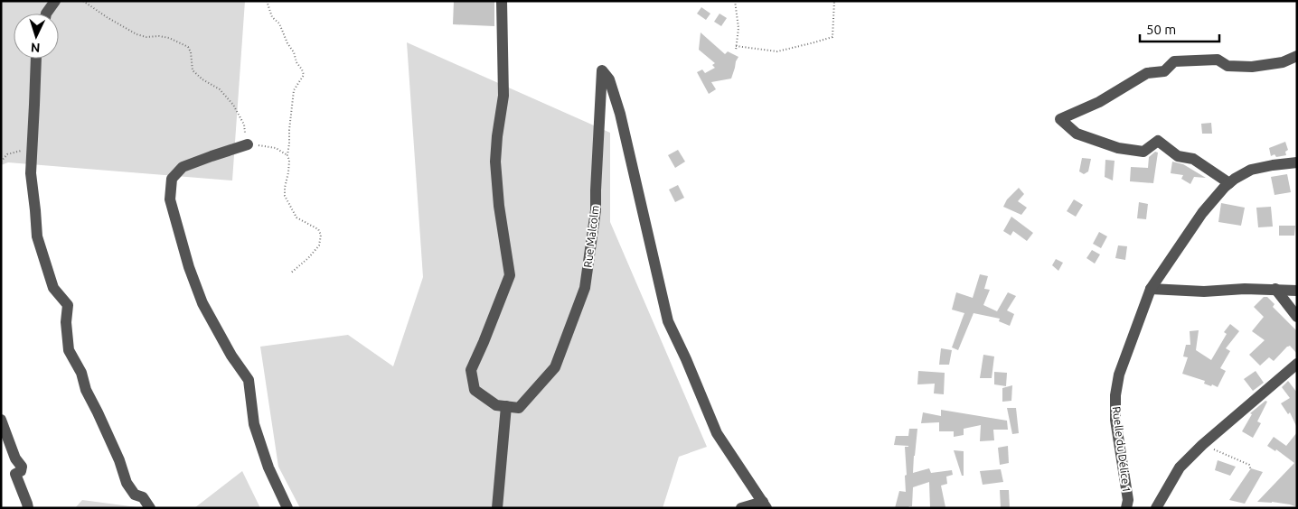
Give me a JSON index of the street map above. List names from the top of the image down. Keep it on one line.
{"streets":{"street":["Rue Malcolm","Ruelle du Délice 1"]},"scale_bar":"50 m","north":"bottom"}
